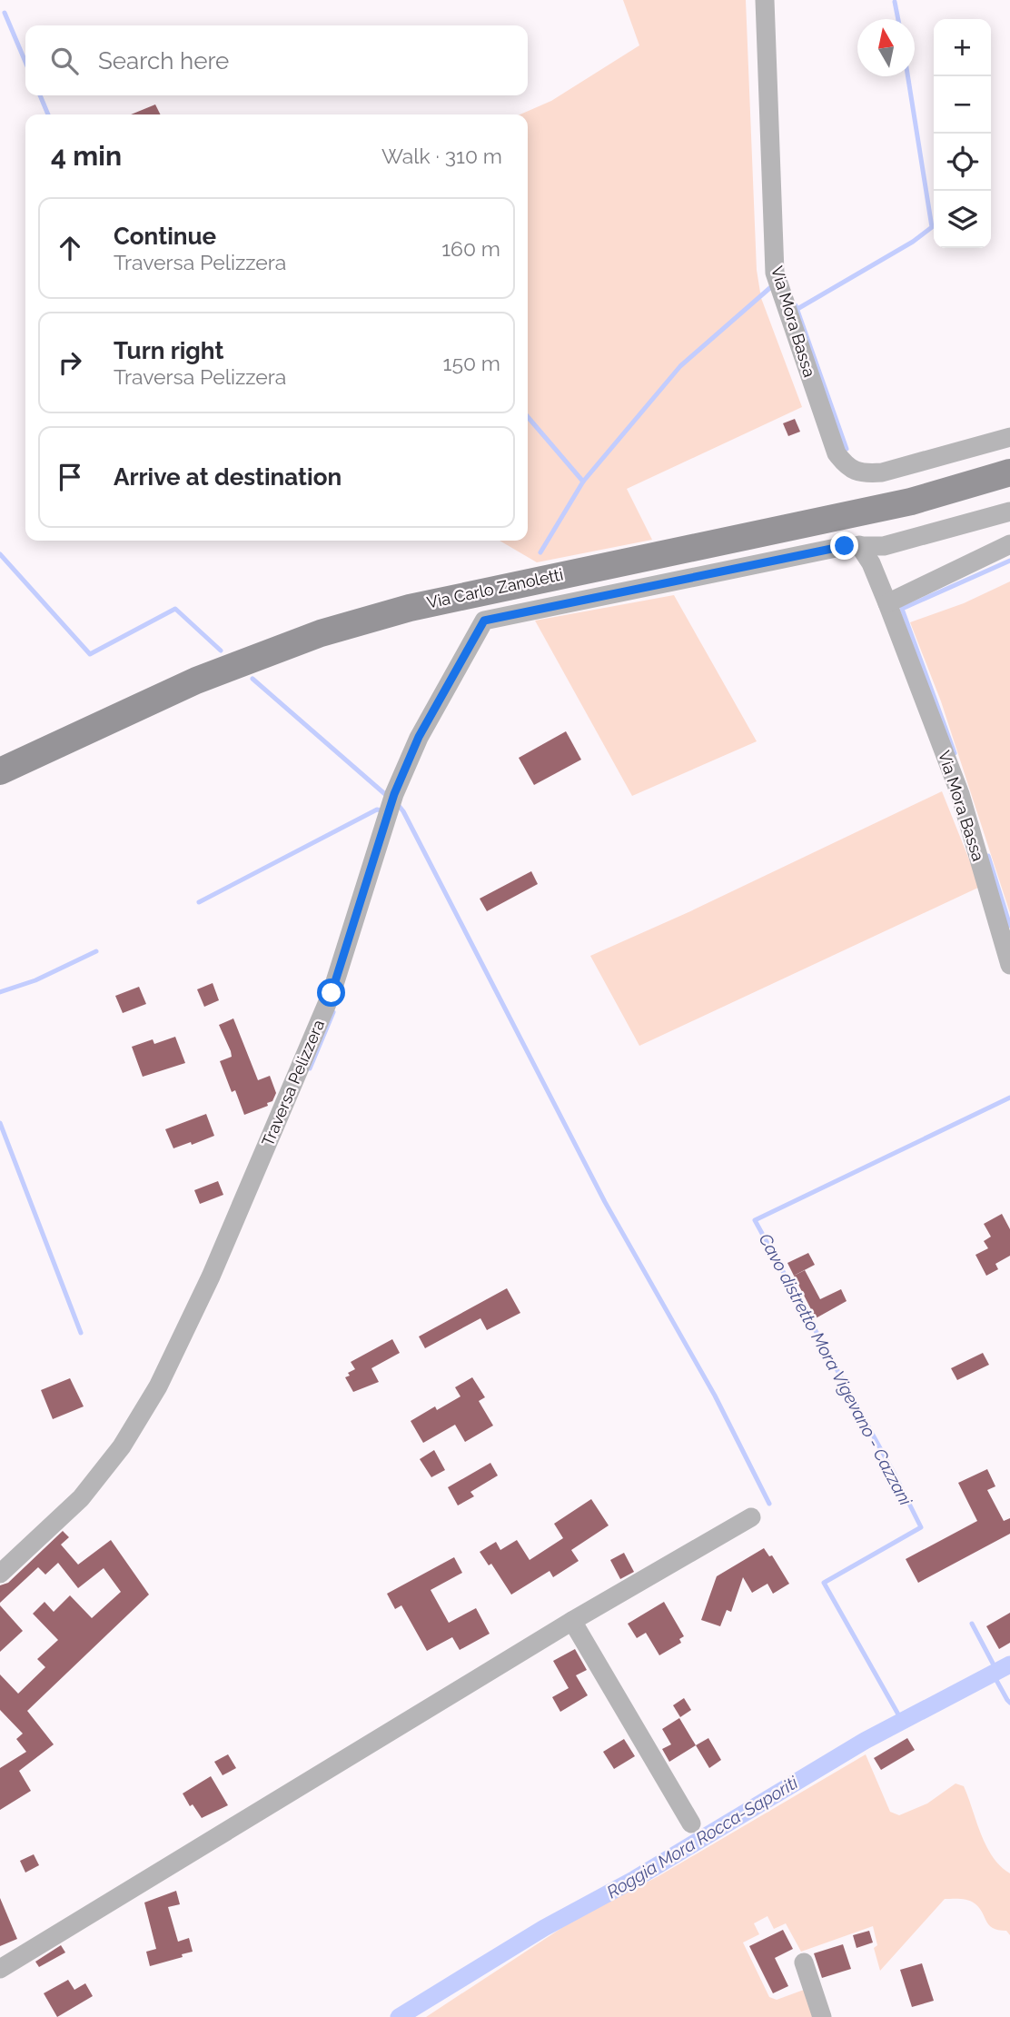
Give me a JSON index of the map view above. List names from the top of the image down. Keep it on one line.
{"streets":{"main road":["Via Carlo Zanoletti"],"street":["Via Mora Bassa","Traversa Pelizzera"]},"crossings":[["Via Mora Bassa","Traversa Pelizzera"]],"water":["Cavo distretto Mora Vigevano - Cazzani","Roggia Mora Rocca-Saporiti"],"north":"top","page":{"map_buttons":["+","−"],"search":"Search here","heading":["4 min","Walk · 310 m"],"list":[["Continue","Traversa Pelizzera","160 m"],["Turn right","Traversa Pelizzera","150 m"],"Arrive at destination"]}}
